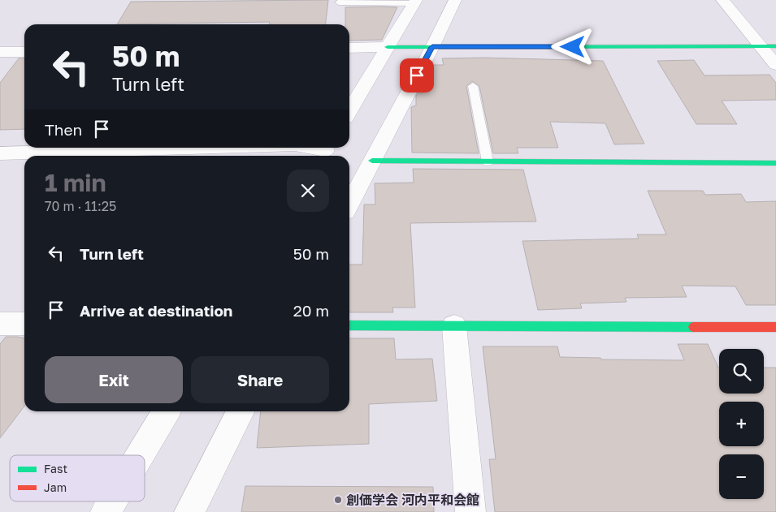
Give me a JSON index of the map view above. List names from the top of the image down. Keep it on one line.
{"places":["創価学会 河内平和会館"],"legend":["Fast","Jam"],"page":{"turn":["50 m","Turn left"],"then":"Then","heading":["1 min","70 m · 11:25"],"list":[{"name":"Turn left","value":"50 m"},{"name":"Arrive at destination","value":"20 m"}],"buttons":["Exit","Share"],"map_buttons":["+","−"]}}
